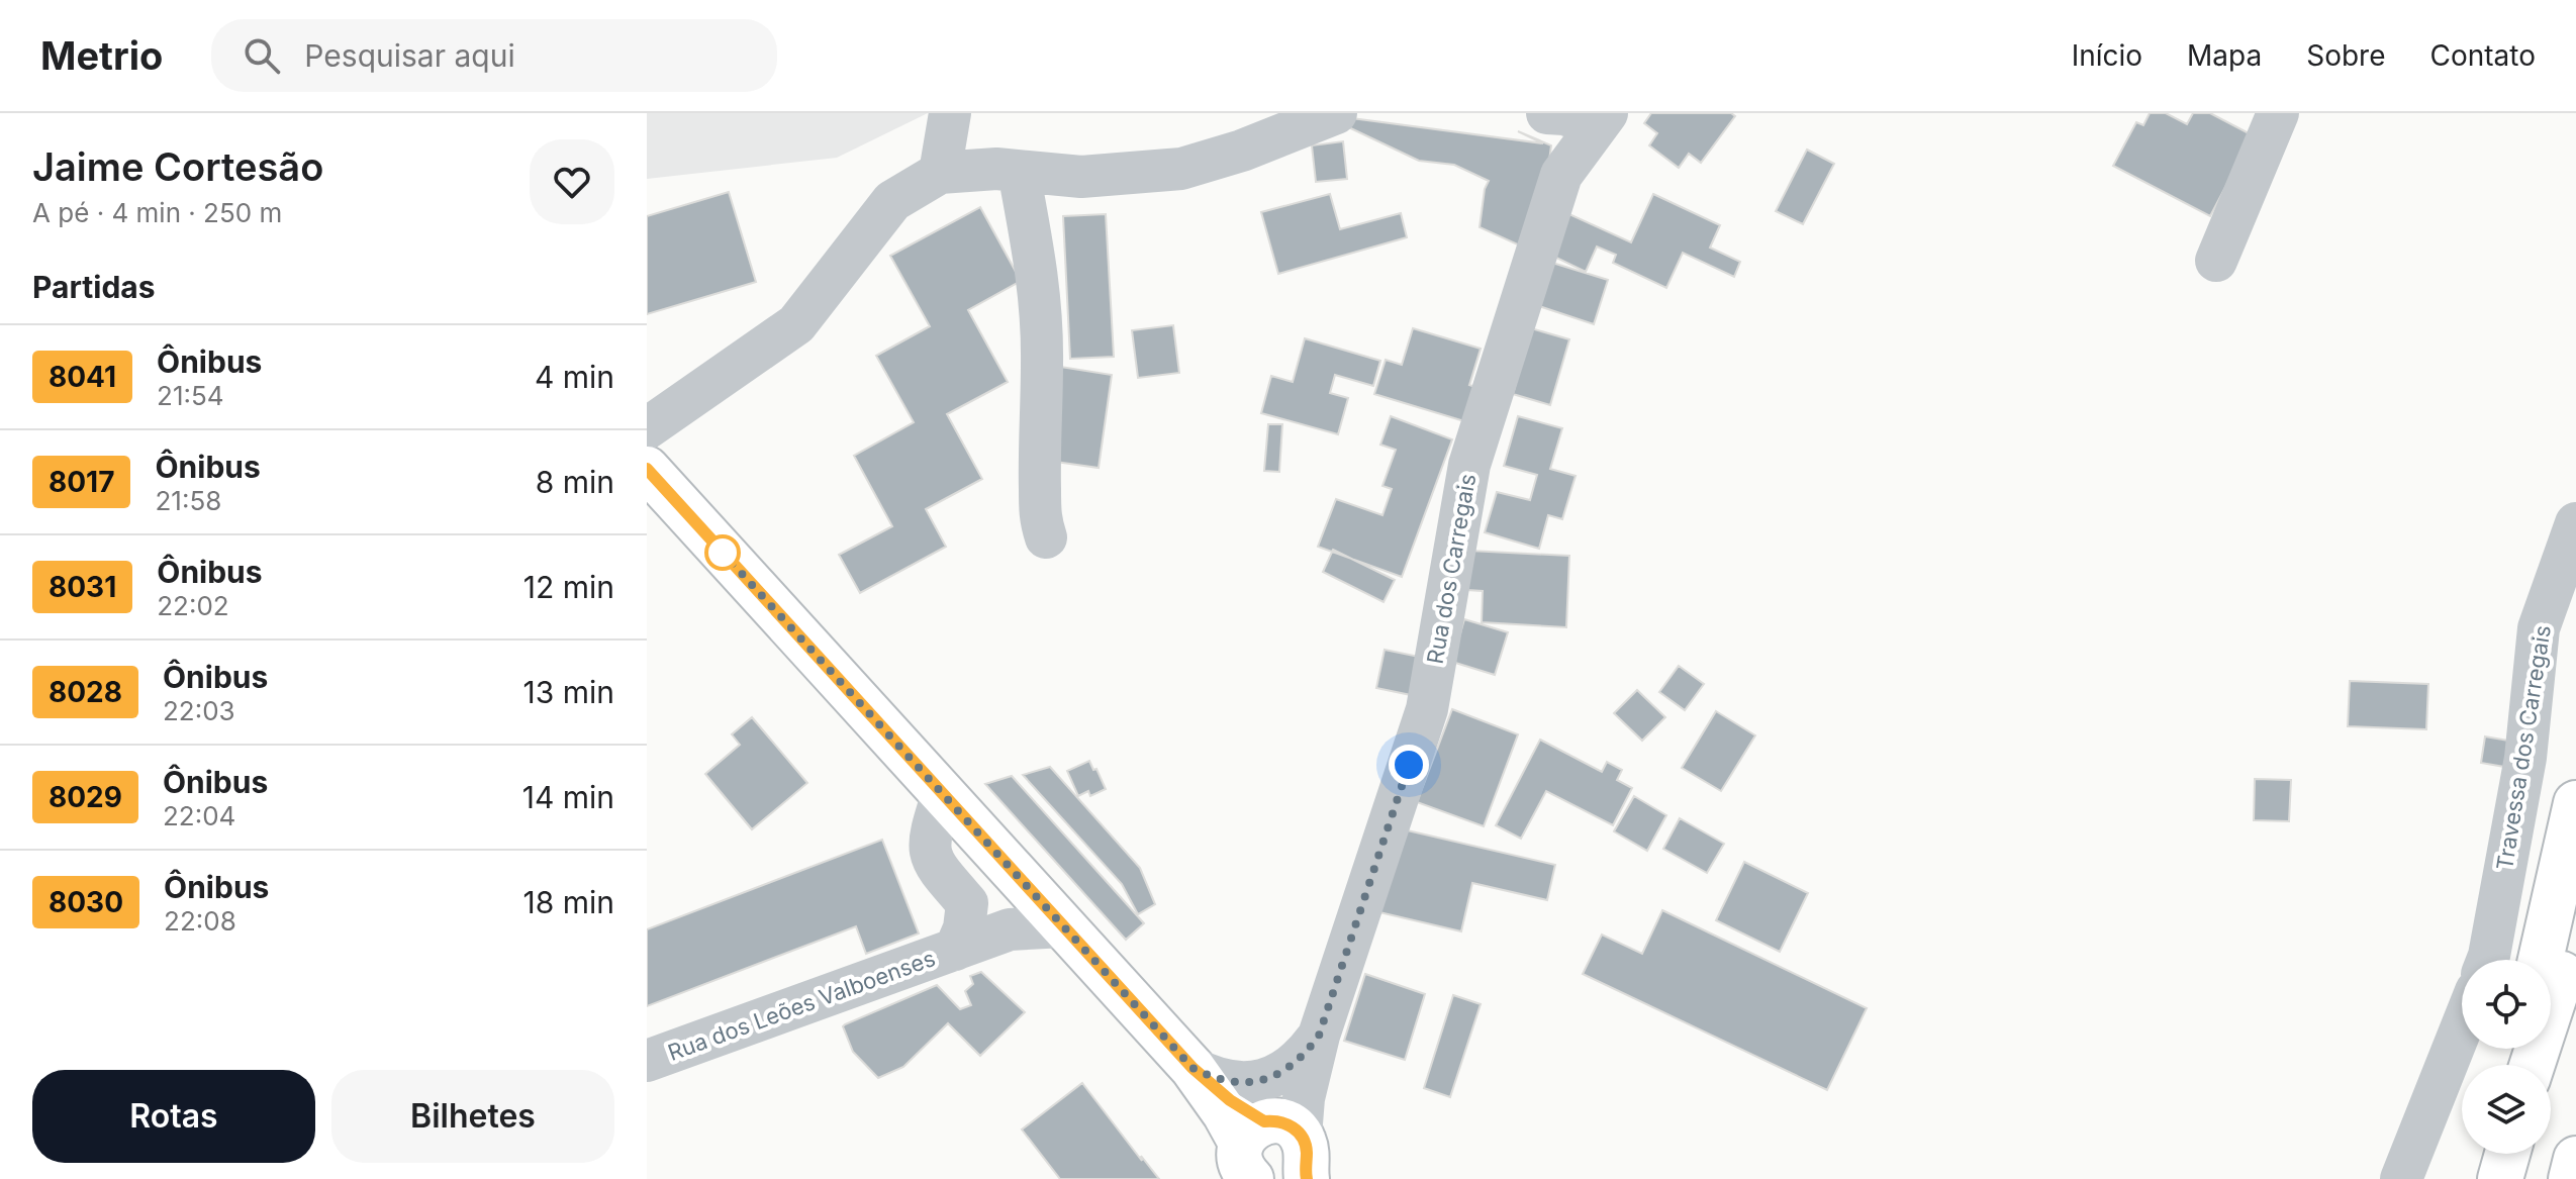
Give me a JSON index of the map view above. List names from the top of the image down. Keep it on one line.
{"streets":{"street":["Rua dos Carregais","Travessa dos Carregais","Rua dos Leões Valboenses"]},"lines":["bus line 8041"],"page":{"header":"Metrio","search":"Pesquisar aqui","nav":["Início","Mapa","Sobre","Contato"],"heading":[["Jaime Cortesão","A pé · 4 min · 250 m"],"Partidas"],"list":[{"mark":"8041","name":"Ônibus","note":"21:54","value":"4 min"},{"mark":"8017","name":"Ônibus","note":"21:58","value":"8 min"},{"mark":"8031","name":"Ônibus","note":"22:02","value":"12 min"},{"mark":"8028","name":"Ônibus","note":"22:03","value":"13 min"},{"mark":"8029","name":"Ônibus","note":"22:04","value":"14 min"},{"mark":"8030","name":"Ônibus","note":"22:08","value":"18 min"}],"buttons":["Rotas","Bilhetes"]}}
